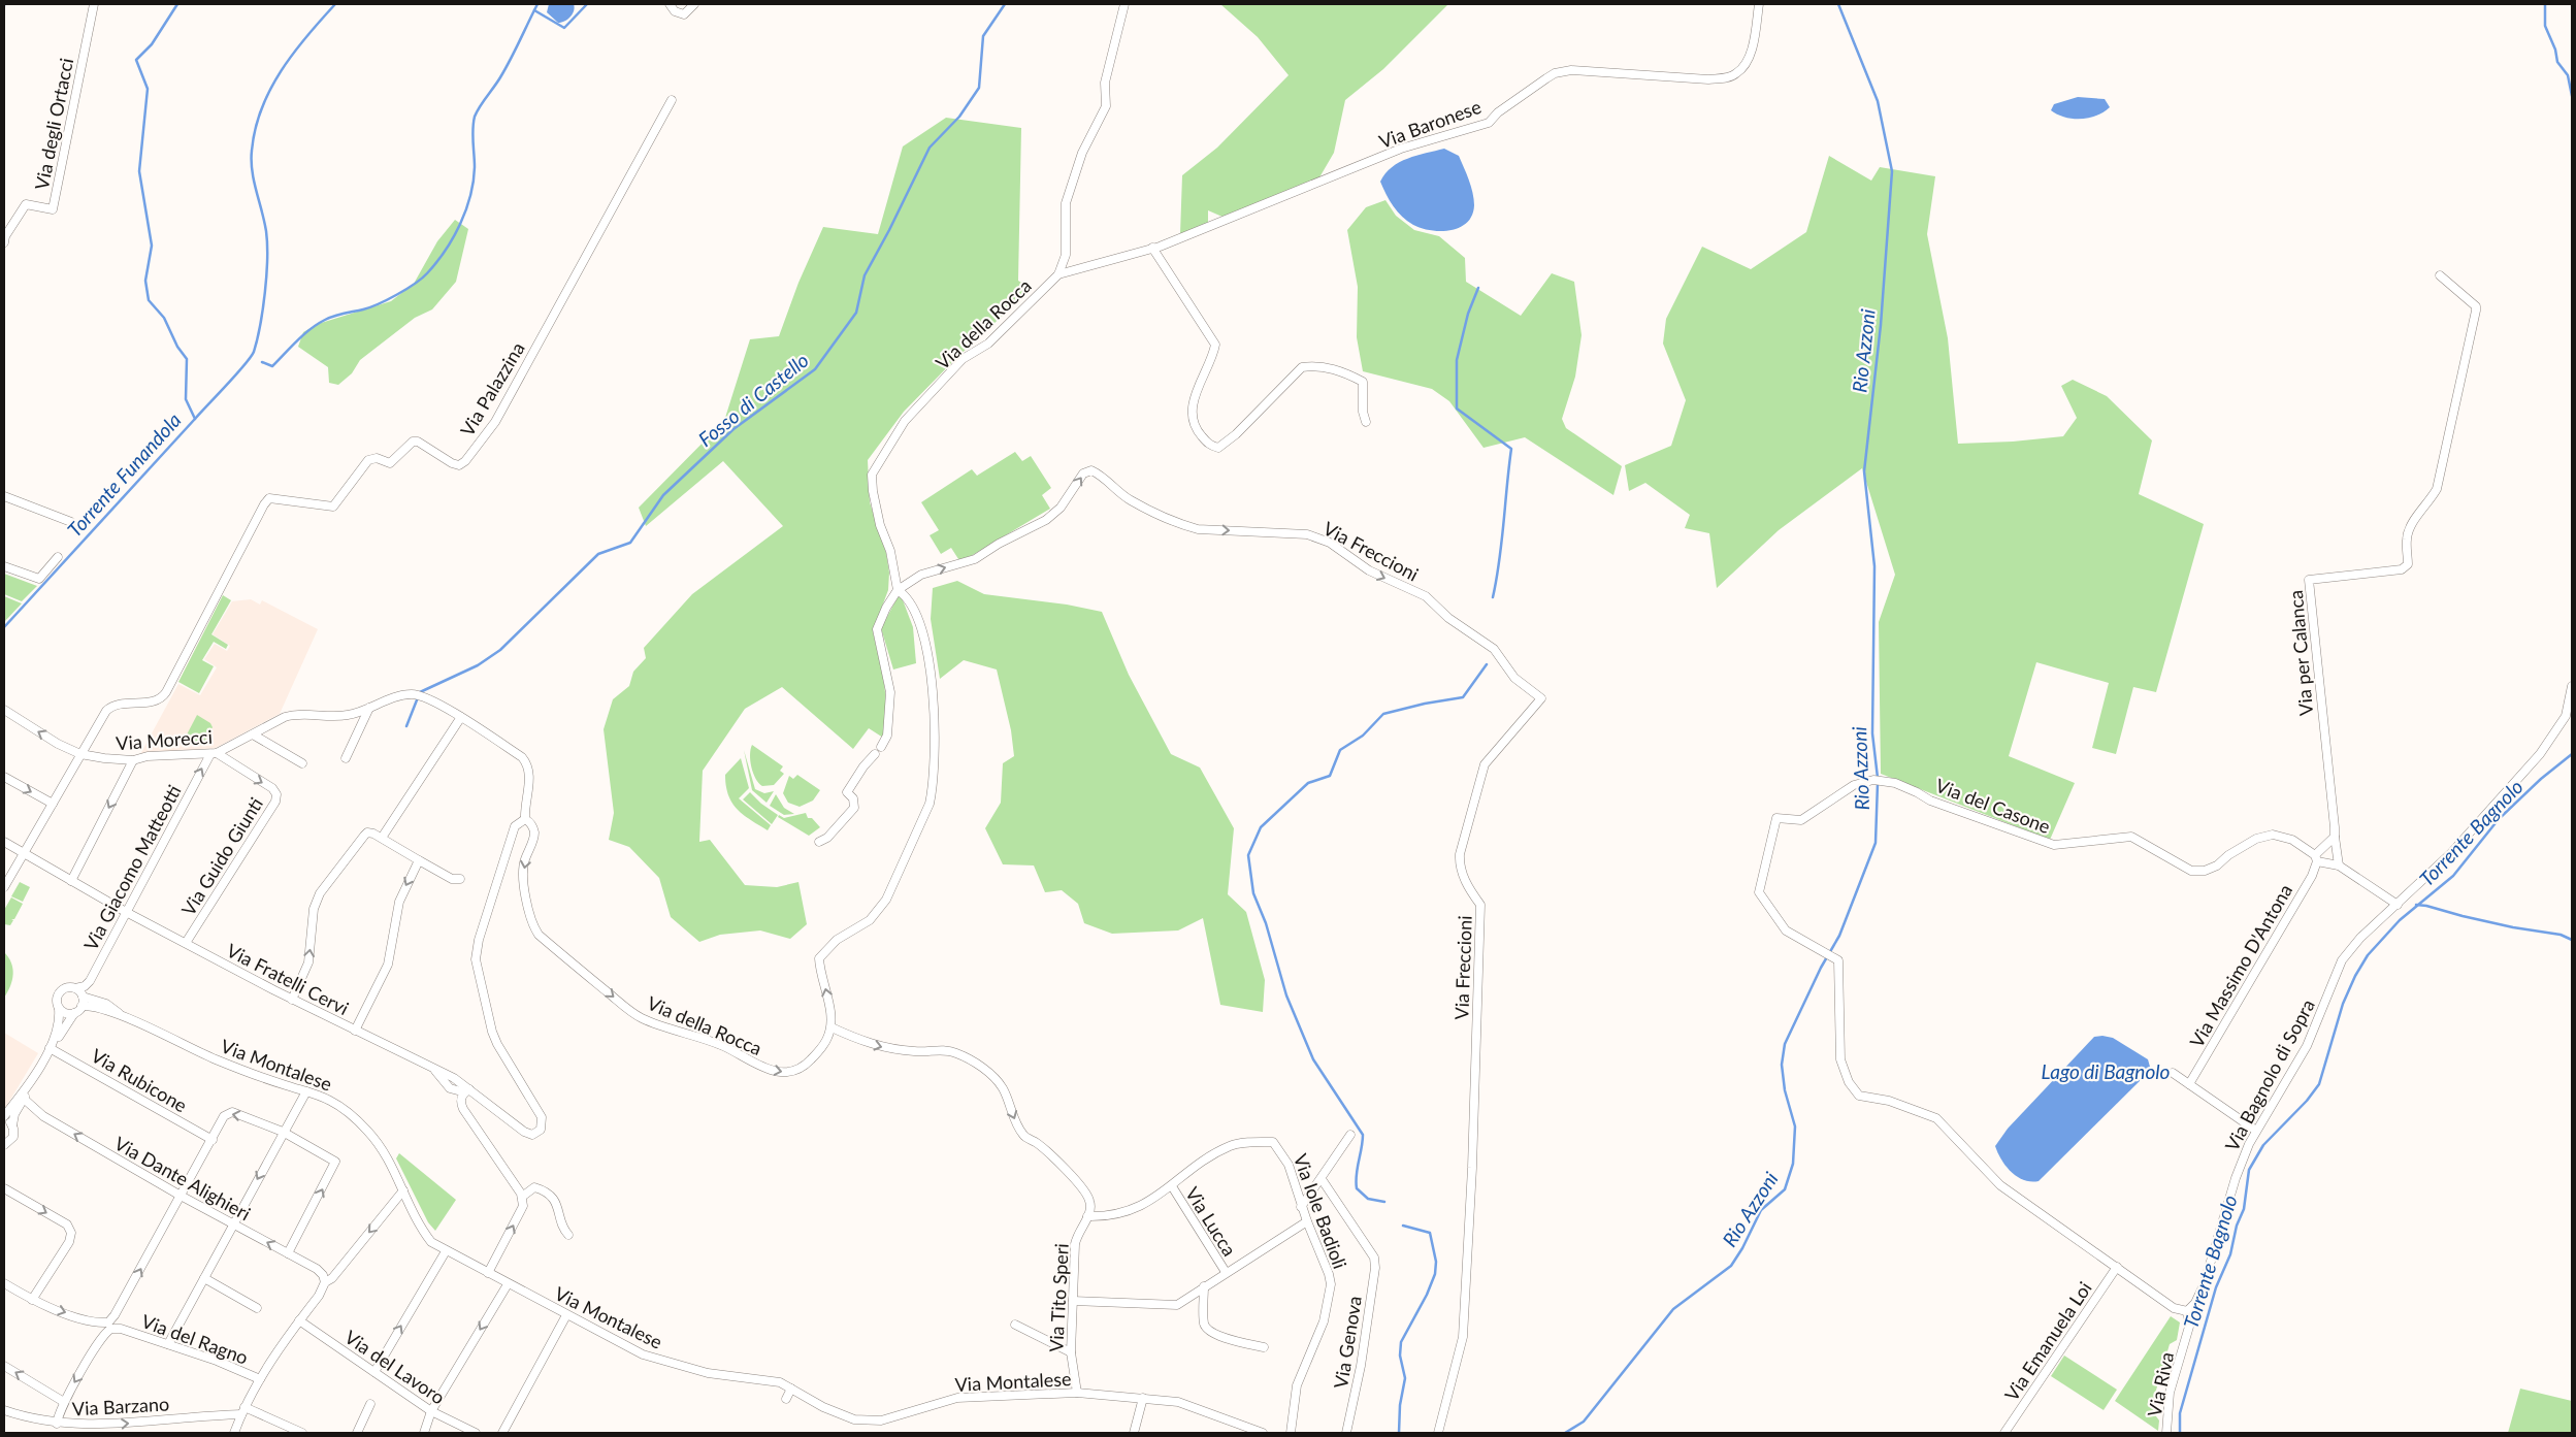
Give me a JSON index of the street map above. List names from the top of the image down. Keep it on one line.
{"streets":{"street":["Via degli Ortacci","Via Baronese","Via della Rocca","Via Palazzina","Via Freccioni","Via per Calanca","Via Morecci","Via del Casone","Via Guido Giunti","Via Giacomo Matteotti","Via Massimo D'Antona","Via Fratelli Cervi","Via Montalese","Via Bagnolo di Sopra","Via Rubicone","Via Dante Alighieri","Via Iole Badioli","Via Lucca","Via Tito Speri","Via del Ragno","Via Emanuela Loi","Via Genova","Via del Lavoro","Via Riva","Via Barzano"]},"crossings":[["Via Baronese","Via della Rocca"],["Via della Rocca","Via Freccioni"],["Via della Rocca","Via Morecci"],["Via Palazzina","Via Morecci"],["Via Morecci","Via Guido Giunti"],["Via Morecci","Via Giacomo Matteotti"],["Via del Casone","Via Massimo D'Antona"],["Via del Casone","Via Bagnolo di Sopra"],["Via del Casone","Via Emanuela Loi"],["Via Guido Giunti","Via Giacomo Matteotti"],["Via Guido Giunti","Via Fratelli Cervi"],["Via Giacomo Matteotti","Via Fratelli Cervi"],["Via Giacomo Matteotti","Via Montalese"],["Via Montalese","Via Tito Speri"],["Via Bagnolo di Sopra","Via Riva"],["Via Iole Badioli","Via Lucca"],["Via Iole Badioli","Via Tito Speri"]],"one_way":["Via Dante Alighieri","Via Barzano"],"water":["Rio Azzoni","Fosso di Castello","Torrente Funandola","Torrente Bagnolo","Lago di Bagnolo"]}
